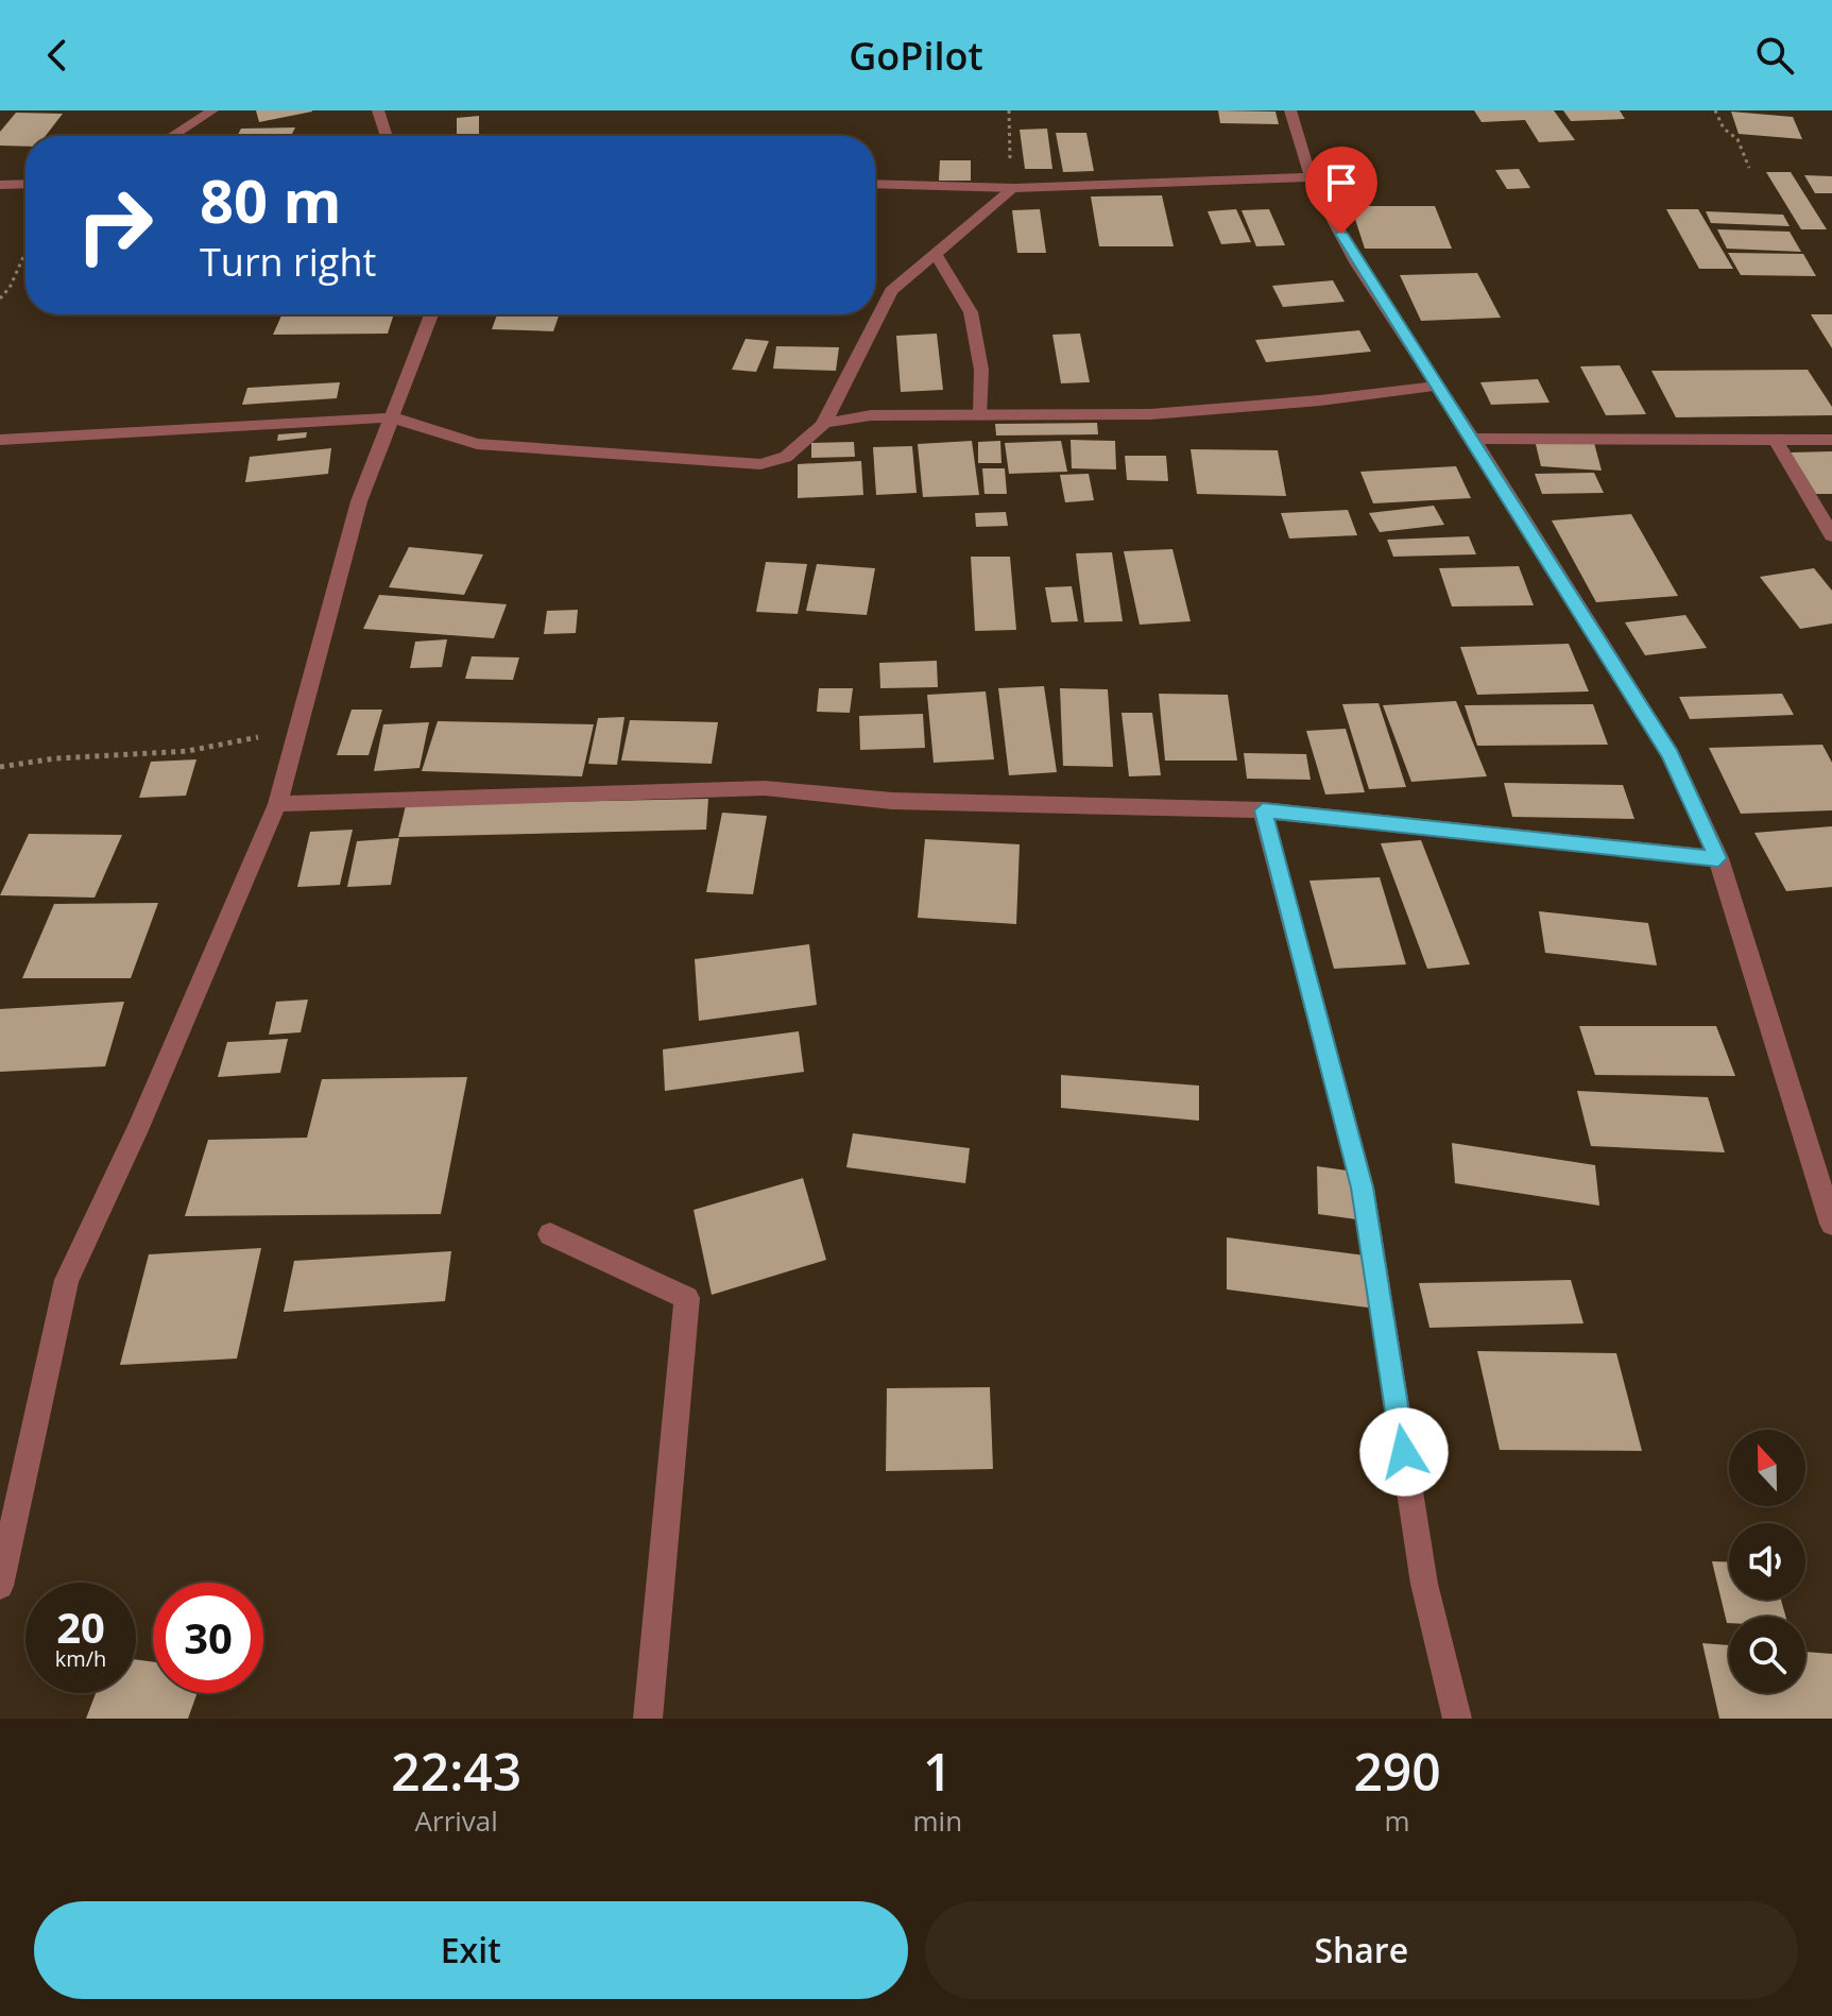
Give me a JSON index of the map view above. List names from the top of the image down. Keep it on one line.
{"north":"top","page":{"header":"GoPilot","turn":["80 m","Turn right"],"speed":"20 km/h","limit":"30","eta":["22:43","Arrival","1","min","290","m"],"buttons":["Exit","Share"]}}
